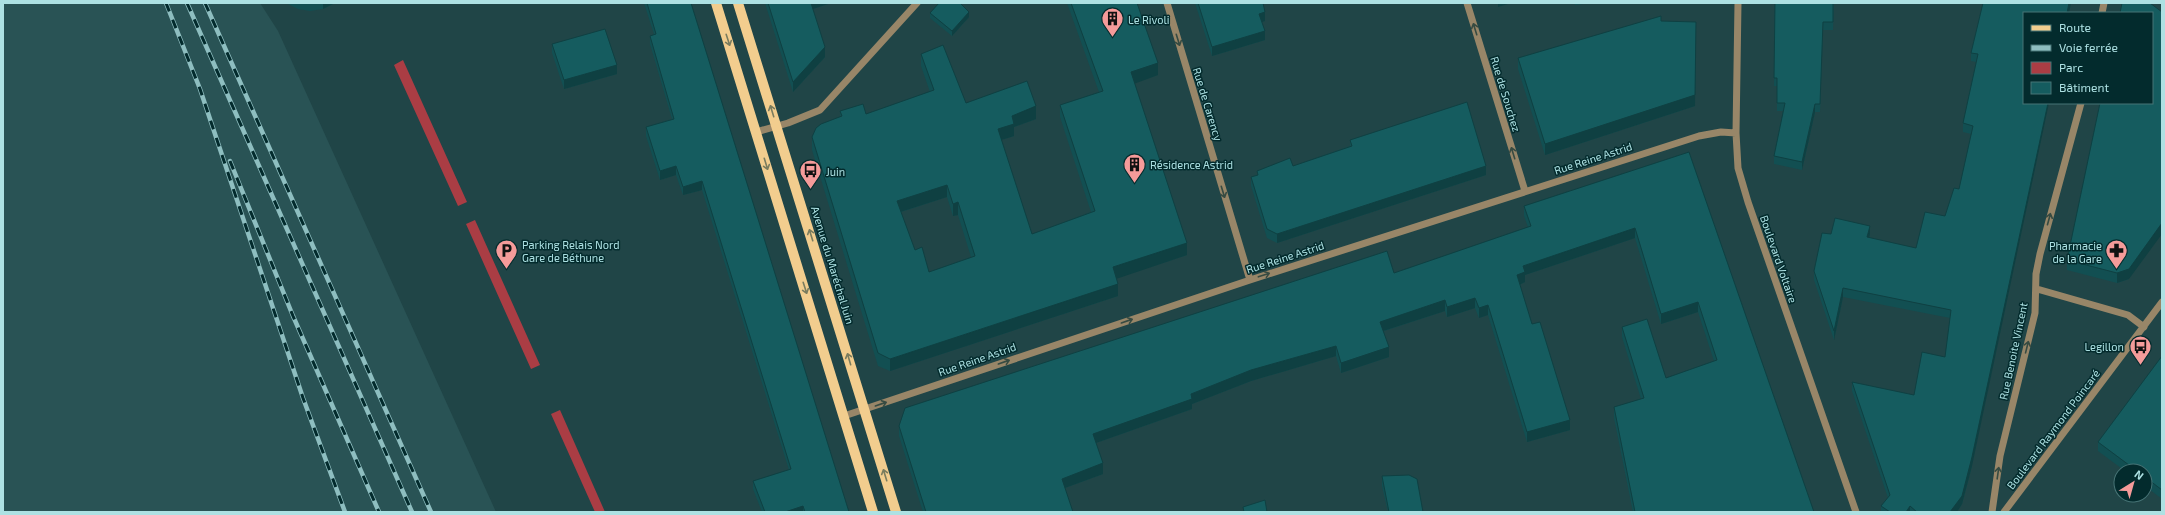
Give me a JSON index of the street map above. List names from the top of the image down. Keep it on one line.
{"streets":{"main road":["Avenue du Maréchal Juin"],"street":["Rue de Souchez","Rue de Carency","Rue Reine Astrid","Boulevard Voltaire","Rue Benoite Vincent","Boulevard Raymond Poincaré"]},"crossings":[["Rue de Souchez","Rue Reine Astrid"],["Rue de Carency","Rue Reine Astrid"],["Rue Reine Astrid","Boulevard Voltaire"],["Rue Reine Astrid","Avenue du Maréchal Juin"]],"one_way":["Rue de Souchez","Rue de Carency","Rue Reine Astrid","Rue Benoite Vincent"],"places":{"building":["Le Rivoli","Résidence Astrid"],"bus stop":["Juin","Legillon"],"parking":["Parking Relais Nord Gare de Béthune"],"pharmacy":["Pharmacie de la Gare"]},"legend":["Route","Voie ferrée","Parc","Bâtiment"],"north":"top right"}
